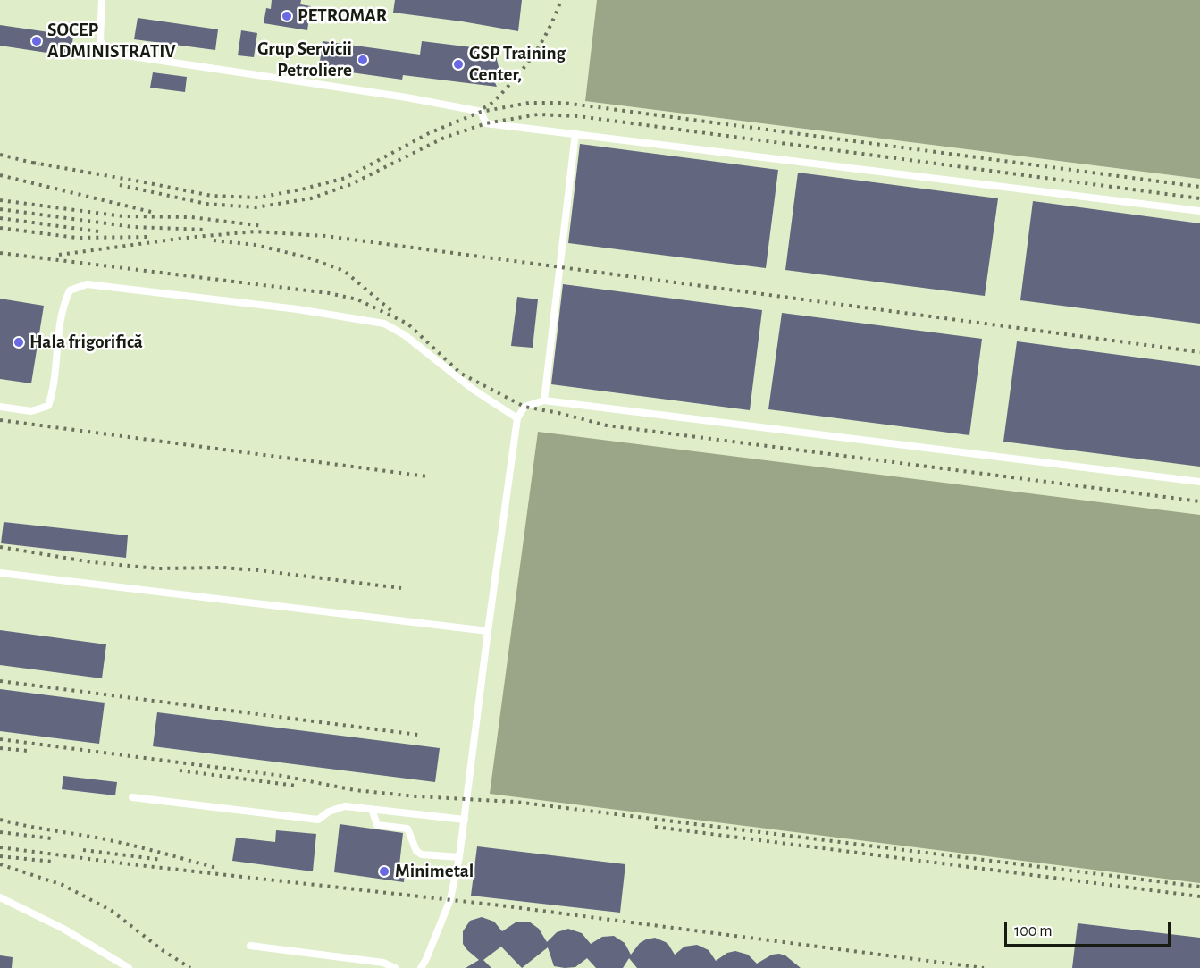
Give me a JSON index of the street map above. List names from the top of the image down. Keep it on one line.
{"places":["PETROMAR","SOCEP ADMINISTRATIV","Grup Servicii Petroliere","GSP Training Center,","Hala frigorifică","Minimetal"],"scale_bar":"100 m"}
